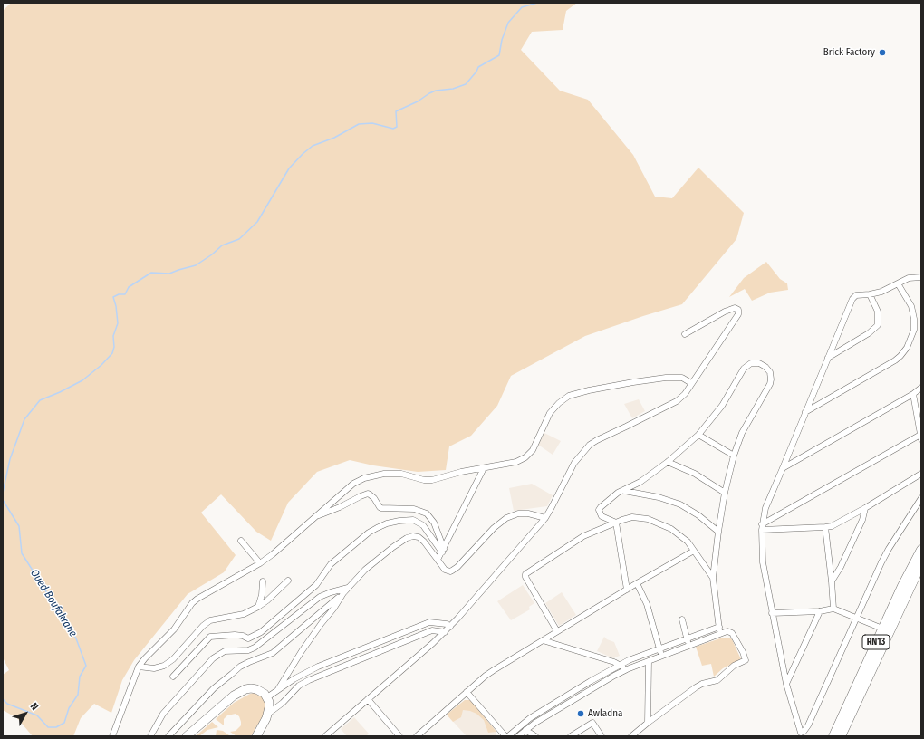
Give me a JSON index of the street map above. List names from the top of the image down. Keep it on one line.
{"streets":{"main road":["RN13"]},"water":["Oued Boufakrane"],"places":["Brick Factory","Awladna"],"north":"top right"}
